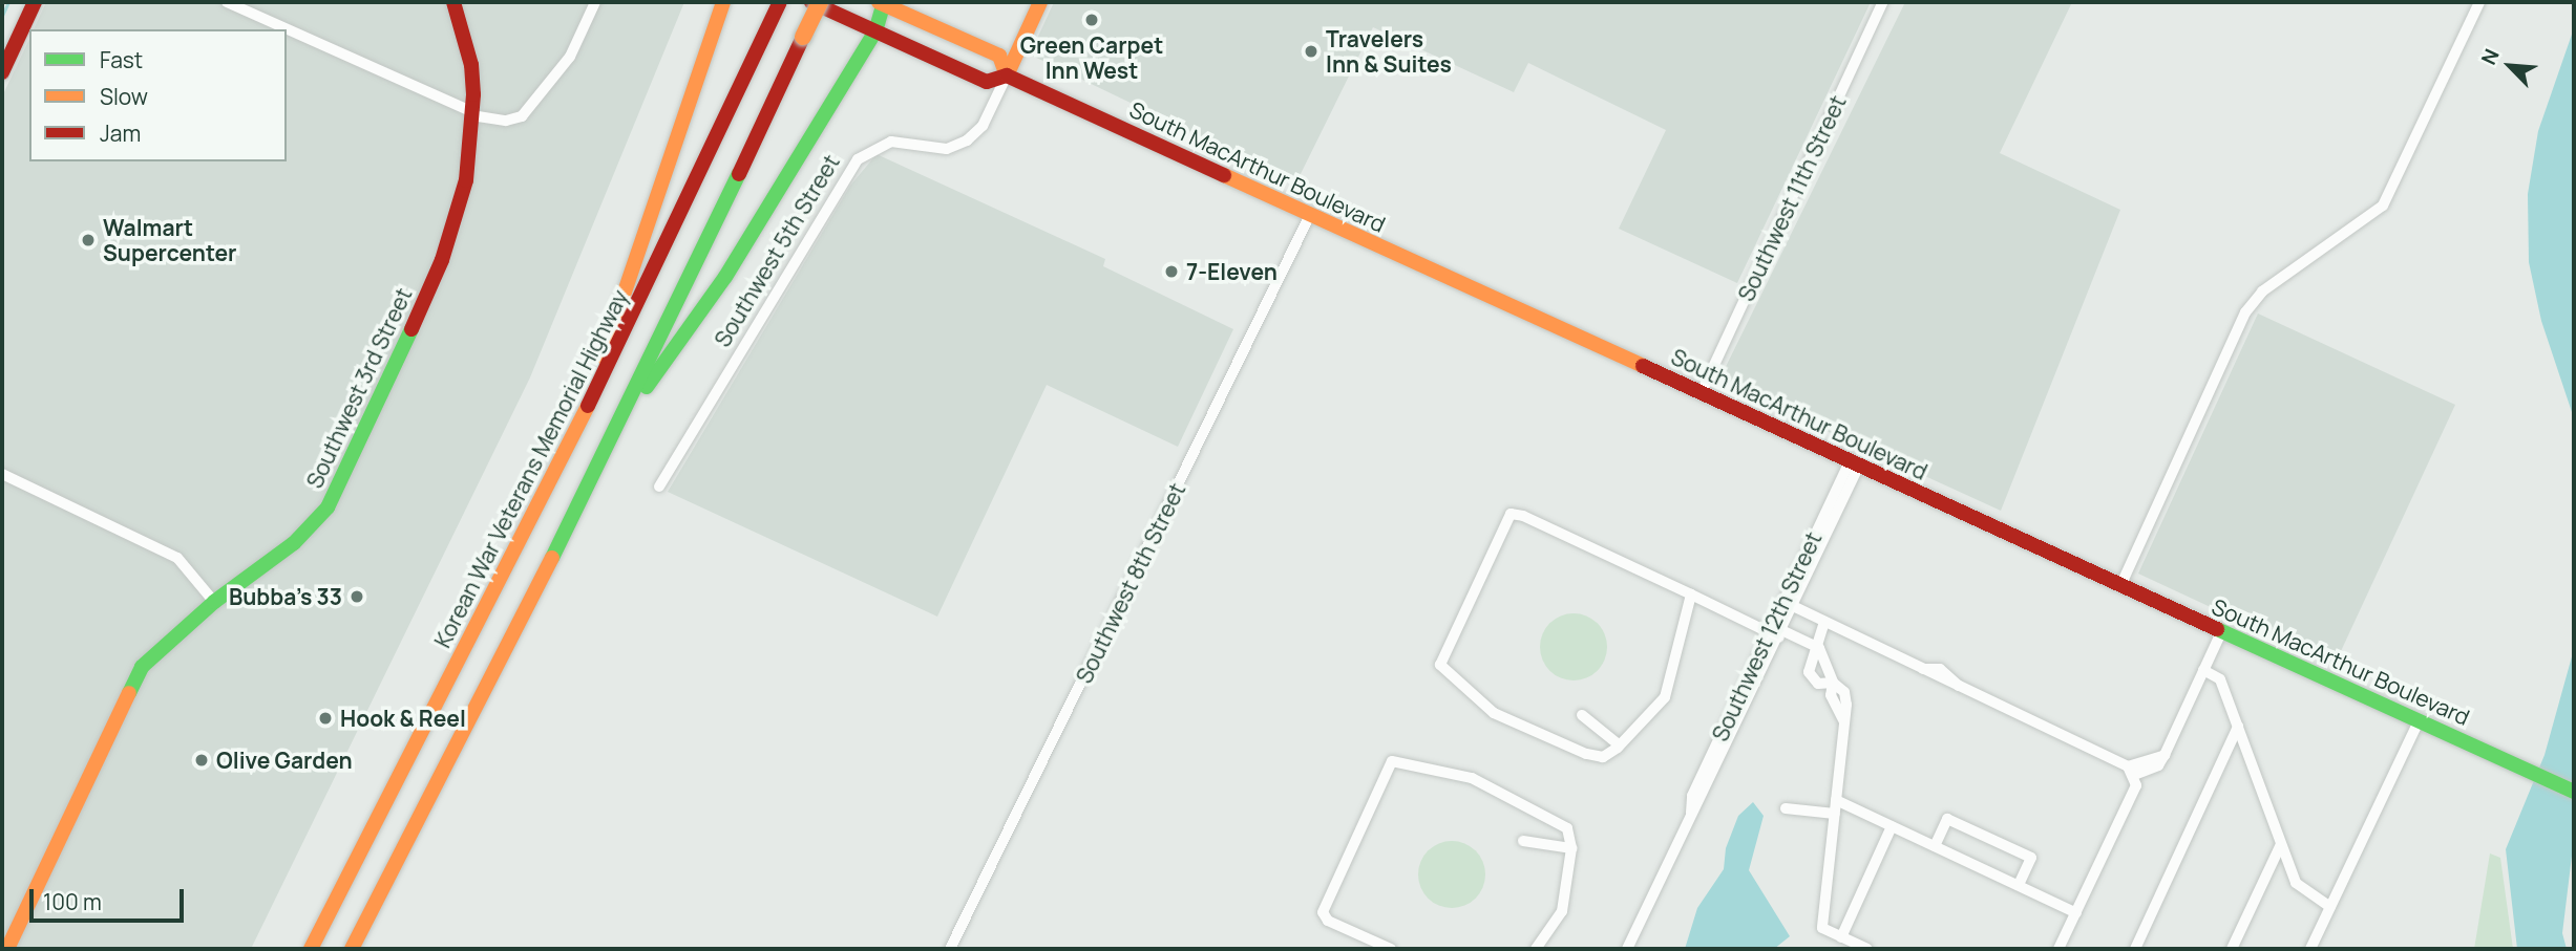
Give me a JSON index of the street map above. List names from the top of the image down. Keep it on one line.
{"streets":{"main road":["South MacArthur Boulevard","Southwest 5th Street","Southwest 3rd Street","Korean War Veterans Memorial Highway"],"street":["Southwest 11th Street","Southwest 8th Street","Southwest 12th Street"]},"crossings":[["South MacArthur Boulevard","Southwest 11th Street"],["South MacArthur Boulevard","Southwest 5th Street"],["South MacArthur Boulevard","Southwest 8th Street"],["South MacArthur Boulevard","Southwest 12th Street"]],"places":["Green Carpet Inn West","Travelers Inn & Suites","Walmart Supercenter","7-Eleven","Bubba's 33","Hook & Reel","Olive Garden"],"legend":["Fast","Slow","Jam"],"scale_bar":"100 m","north":"top left"}
